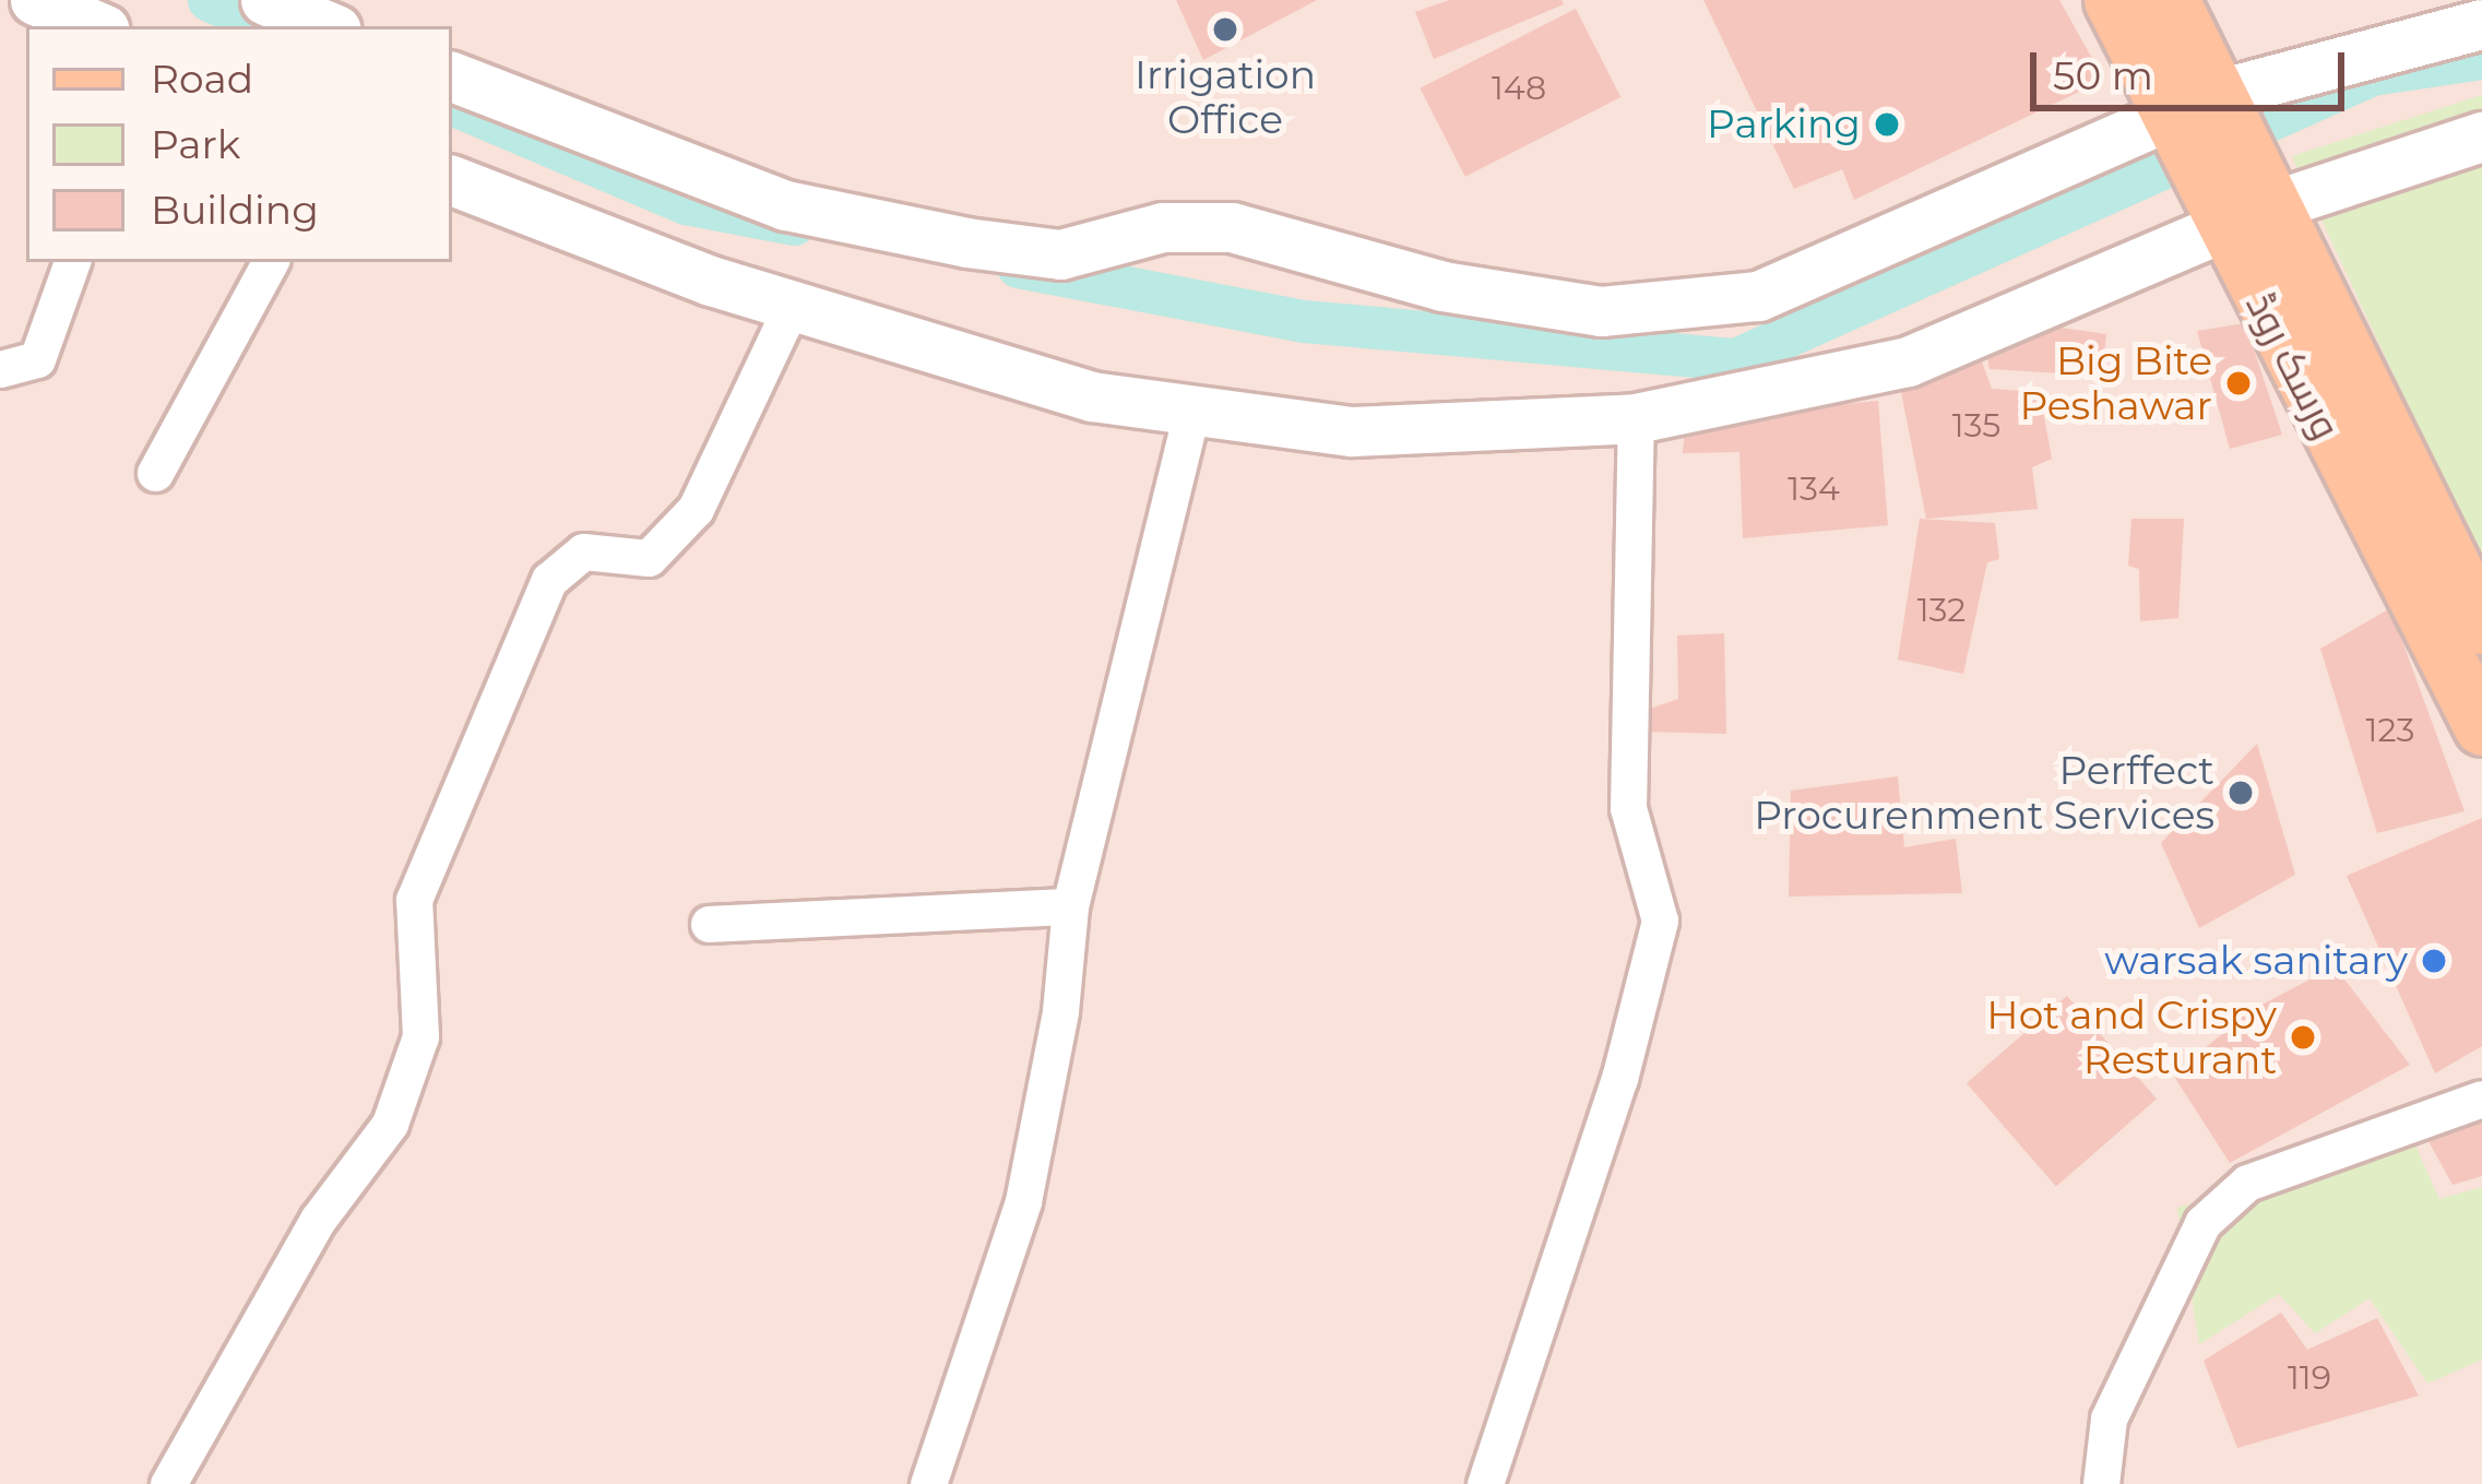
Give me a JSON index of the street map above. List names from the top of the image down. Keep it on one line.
{"streets":{"main road":["ورسک روڈ"]},"places":["Irrigation Office","Parking","Big Bite Peshawar","Perffect Procurenment Services","warsak sanitary","Hot and Crispy Resturant"],"house_numbers":["148","135","134","132","123","119"],"legend":["Road","Park","Building"],"scale_bar":"50 m"}
